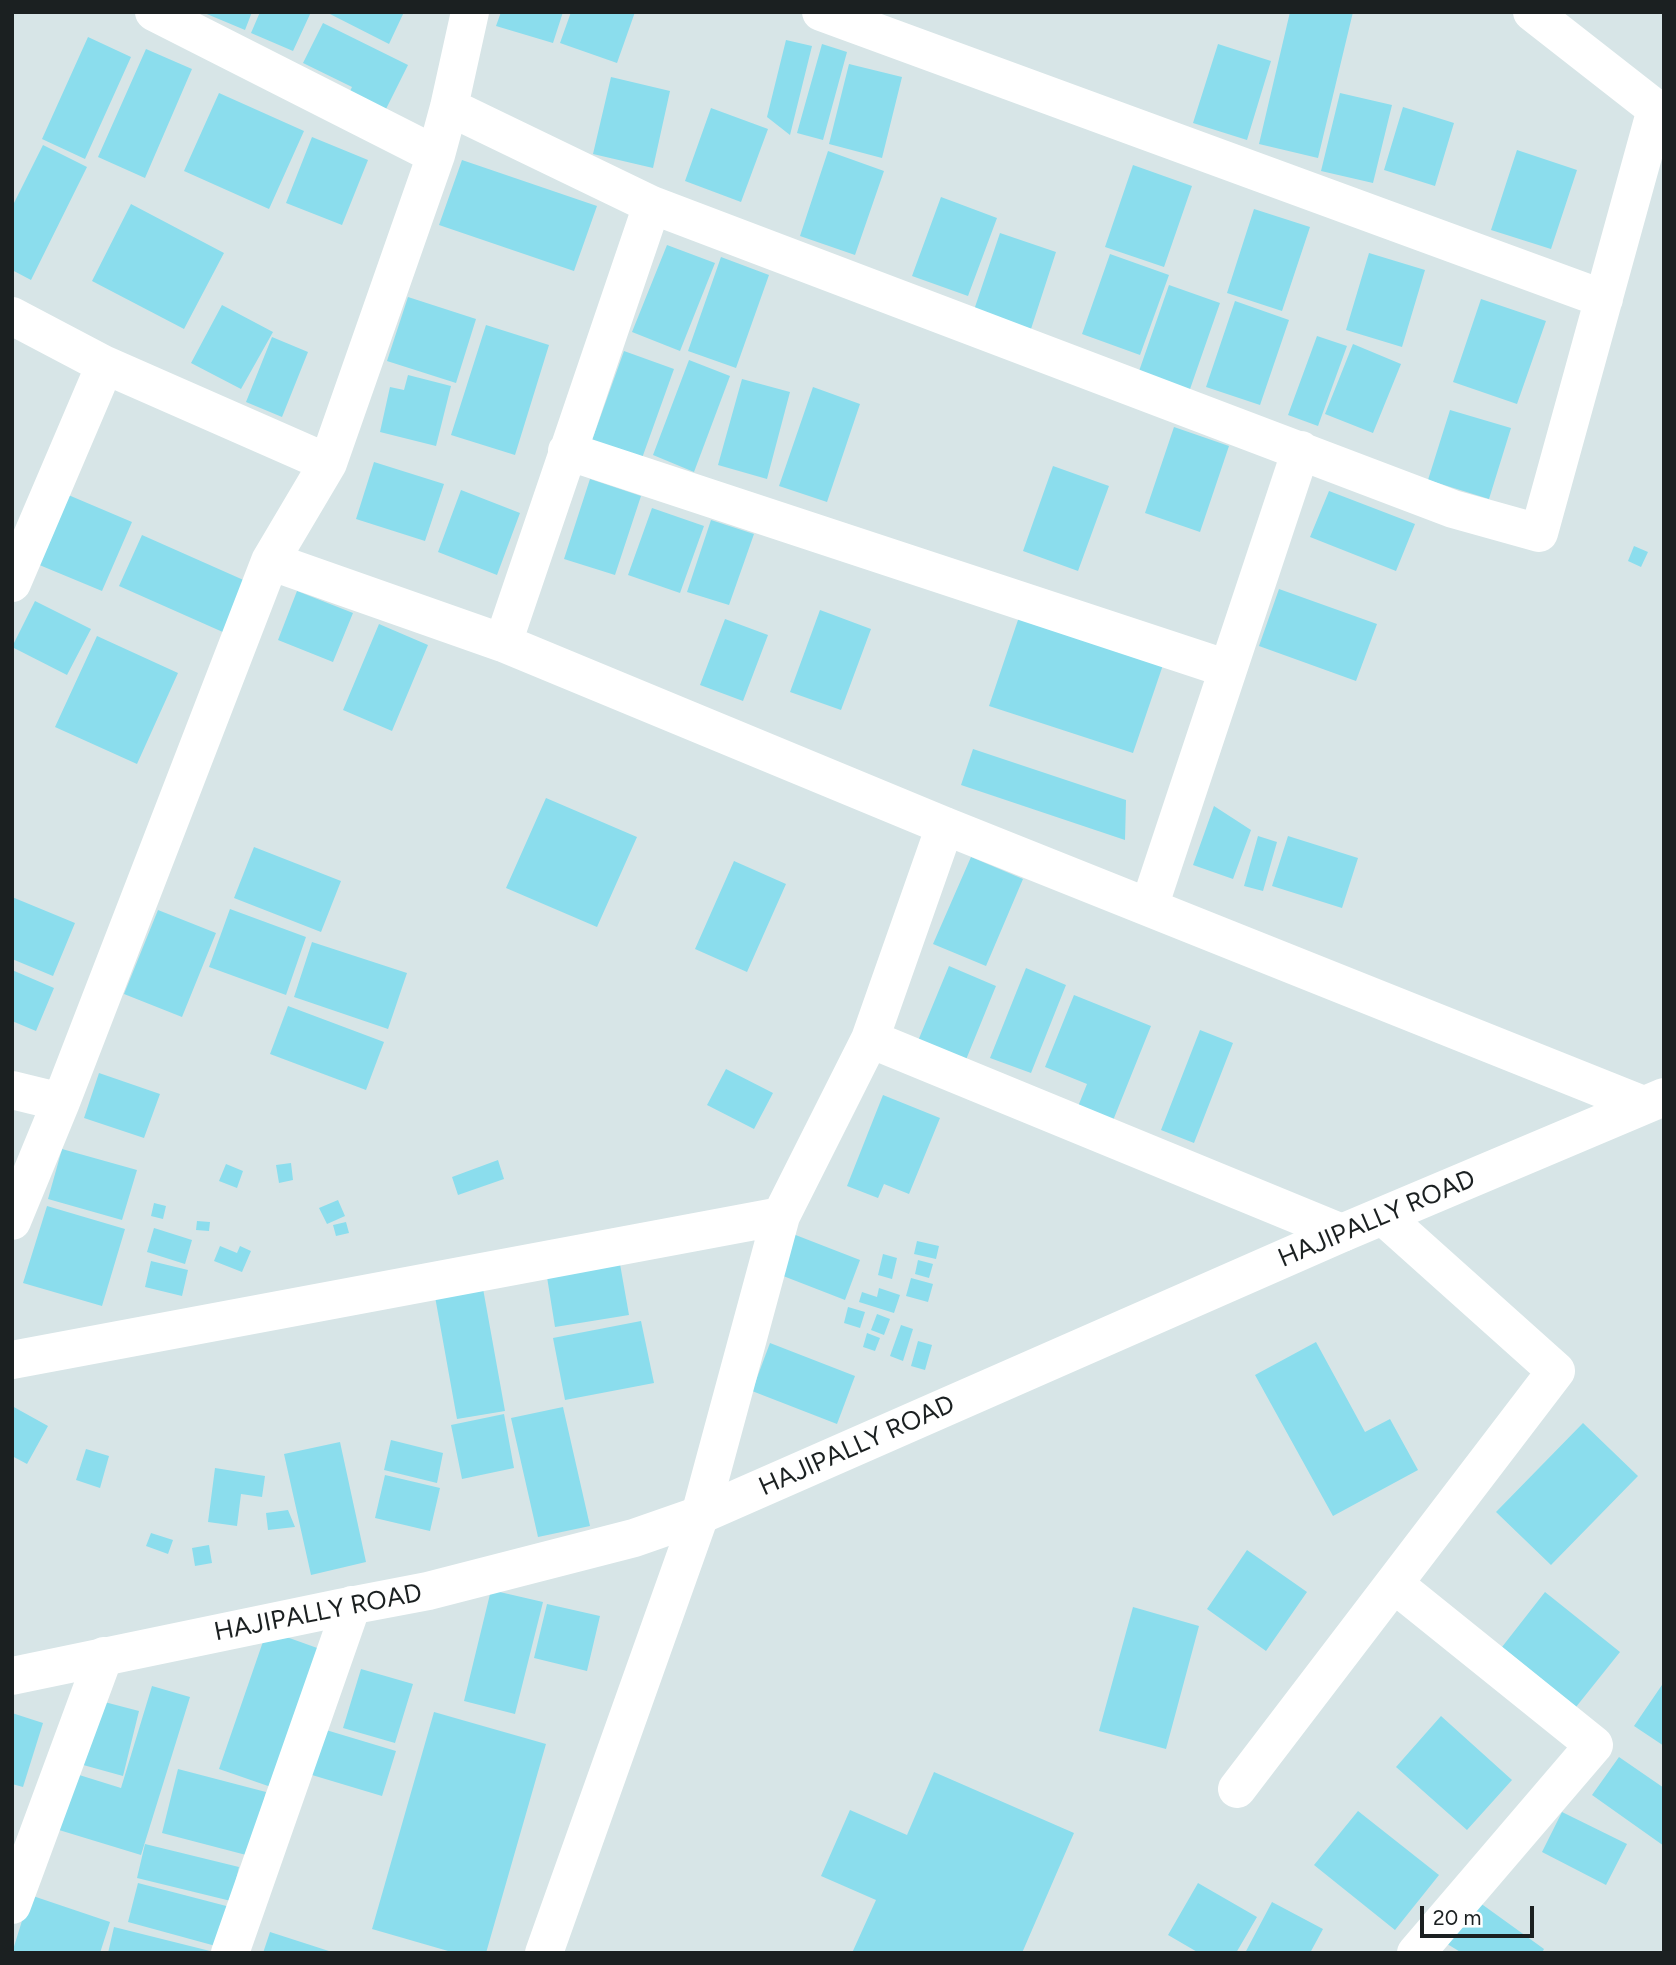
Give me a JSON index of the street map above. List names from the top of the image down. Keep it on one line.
{"streets":{"street":["HAJIPALLY ROAD"]},"scale_bar":"20 m"}
